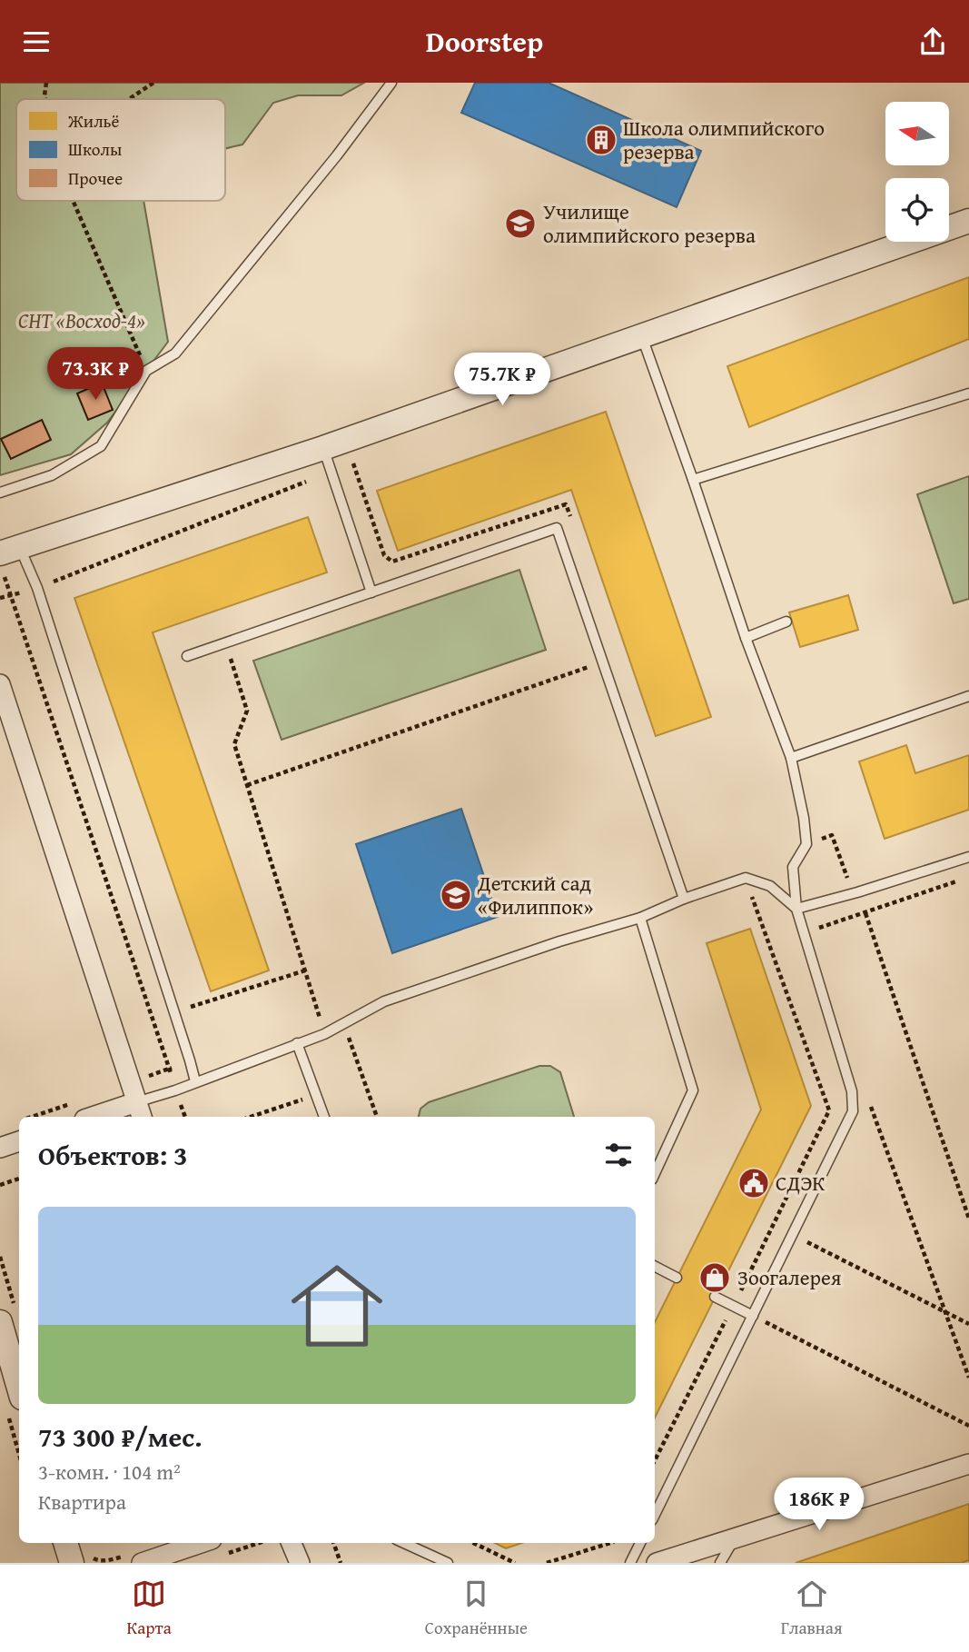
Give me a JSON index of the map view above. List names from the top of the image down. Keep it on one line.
{"parks":["СНТ «Восход-4»"],"places":{"building":["Школа олимпийского резерва"],"school or university":["Училище олимпийского резерва","Детский сад «Филиппок»"],"public building":["СДЭК"],"shop":["Зоогалерея"]},"legend":["Жильё","Школы","Прочее"],"north":"left","page":{"header":"Doorstep","price":["73.3K ₽","75.7K ₽","186K ₽"],"heading":"Объектов: 3","list":[{"name":"73 300 ₽/мес.","note":"3-комн. · 104 m² · Квартира"}],"tabs":["Карта","Сохранённые","Главная"]}}
